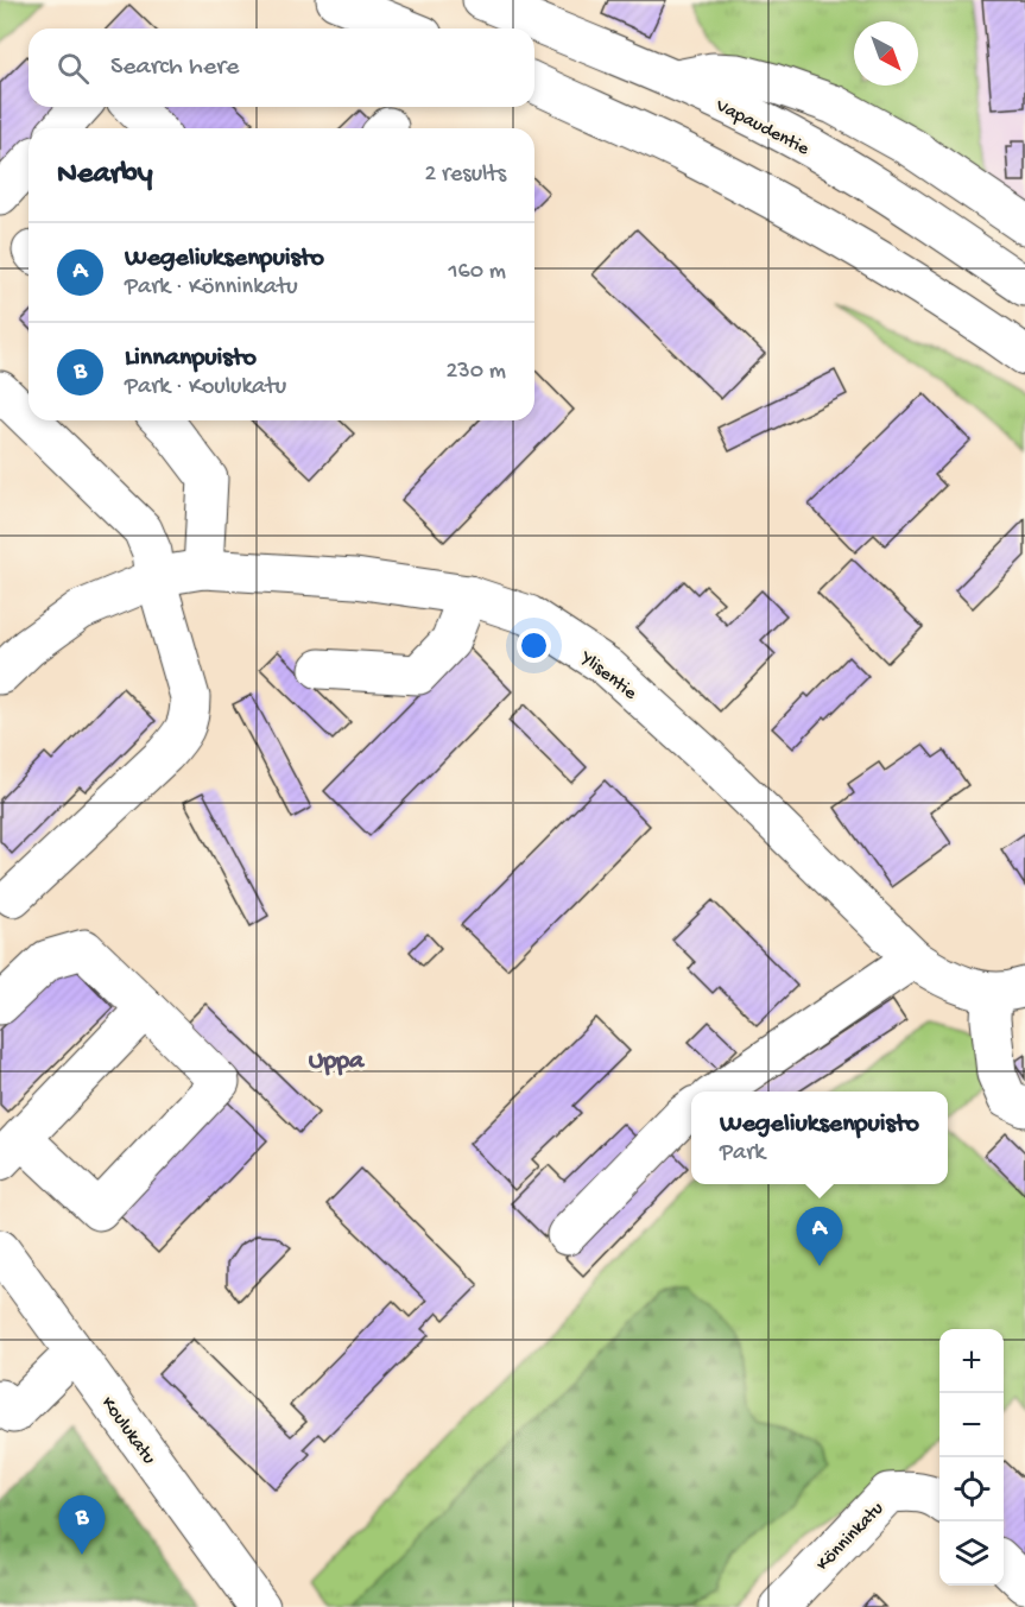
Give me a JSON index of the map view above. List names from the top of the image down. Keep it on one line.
{"streets":{"street":["Vapaudentie","Ylisentie","Koulukatu","Könninkatu"]},"districts":["Uppa"],"north":"bottom right","page":{"search":"Search here","heading":["Nearby","2 results"],"list":[{"mark":"A","name":"Wegeliuksenpuisto","note":"Park · Könninkatu","value":"160 m"},{"mark":"B","name":"Linnanpuisto","note":"Park · Koulukatu","value":"230 m"}],"popup":["Wegeliuksenpuisto","Park"],"pins":["A","B"],"map_buttons":["+","−"]}}
